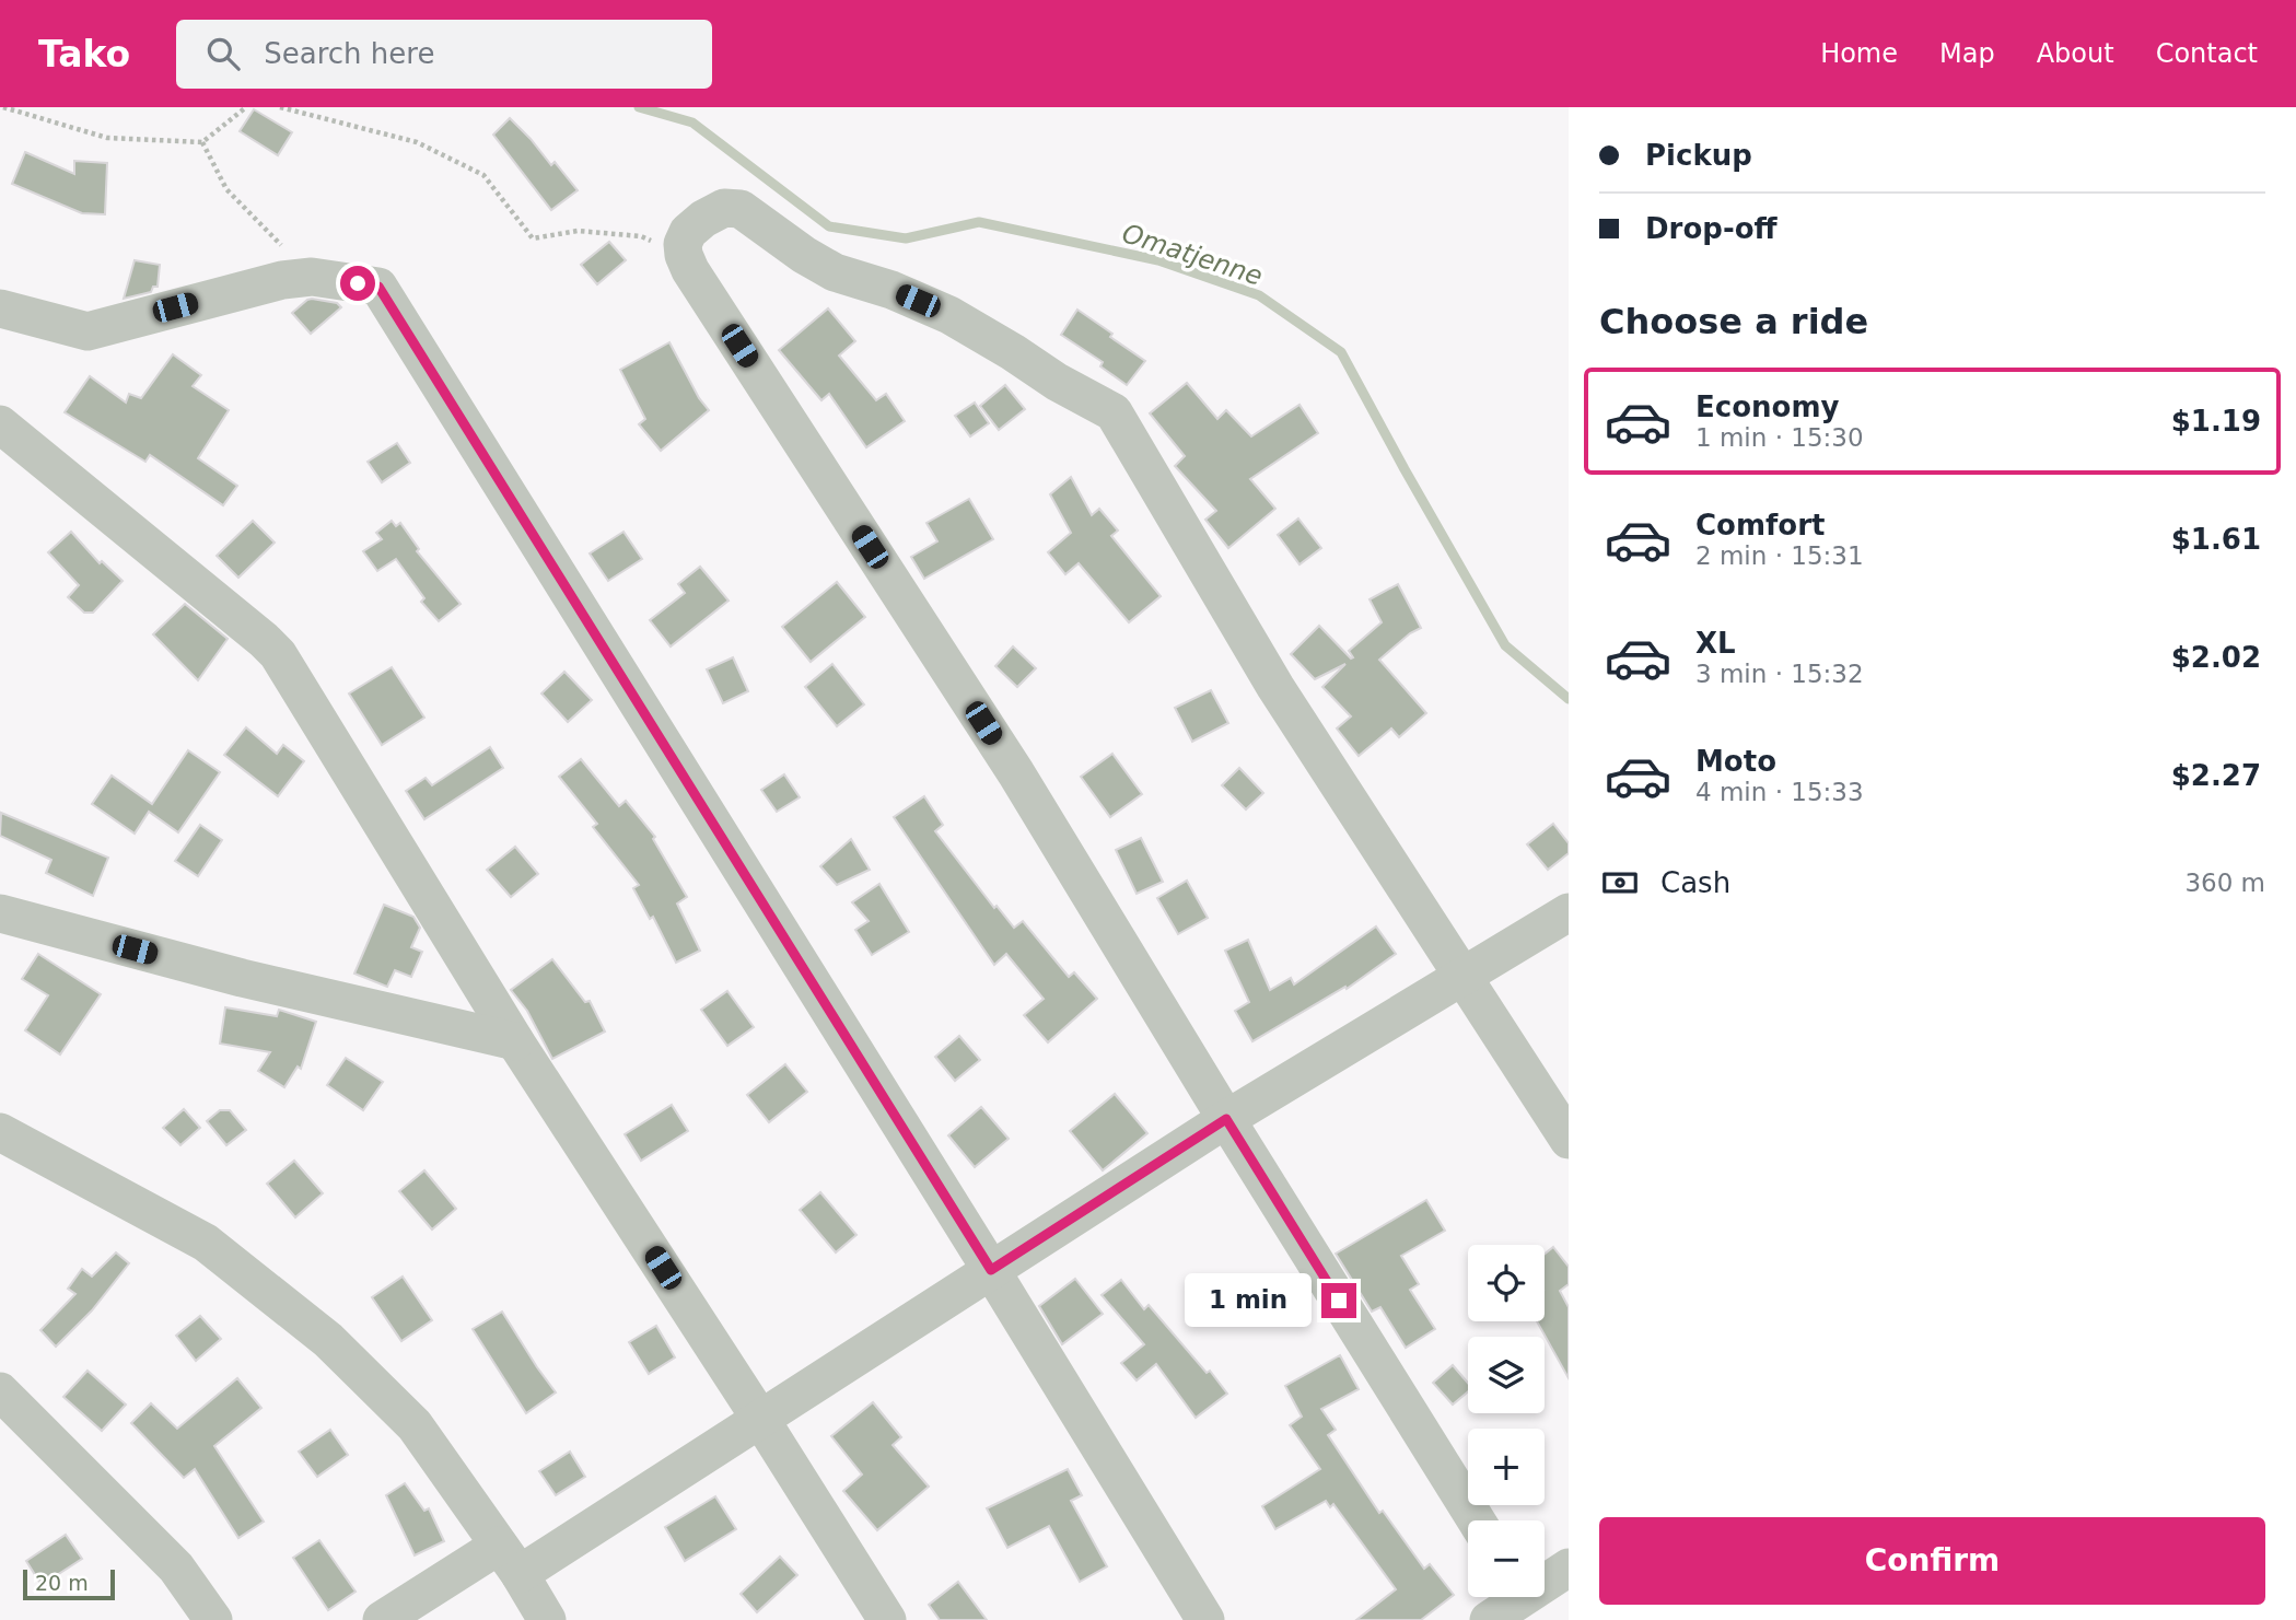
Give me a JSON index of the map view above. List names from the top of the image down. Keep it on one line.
{"water":["Omatjenne"],"scale_bar":"20 m","page":{"header":"Tako","search":"Search here","nav":["Home","Map","About","Contact"],"banner":["Pickup","Drop-off"],"heading":"Choose a ride","list":[{"name":"Economy","note":"1 min · 15:30","value":"$1.19"},{"name":"Comfort","note":"2 min · 15:31","value":"$1.61"},{"name":"XL","note":"3 min · 15:32","value":"$2.02"},{"name":"Moto","note":"4 min · 15:33","value":"$2.27"}],"pay":["Cash","360 m"],"map_buttons":["+","−"],"bubble":"1 min","buttons":"Confirm","scale":"20 m"}}
